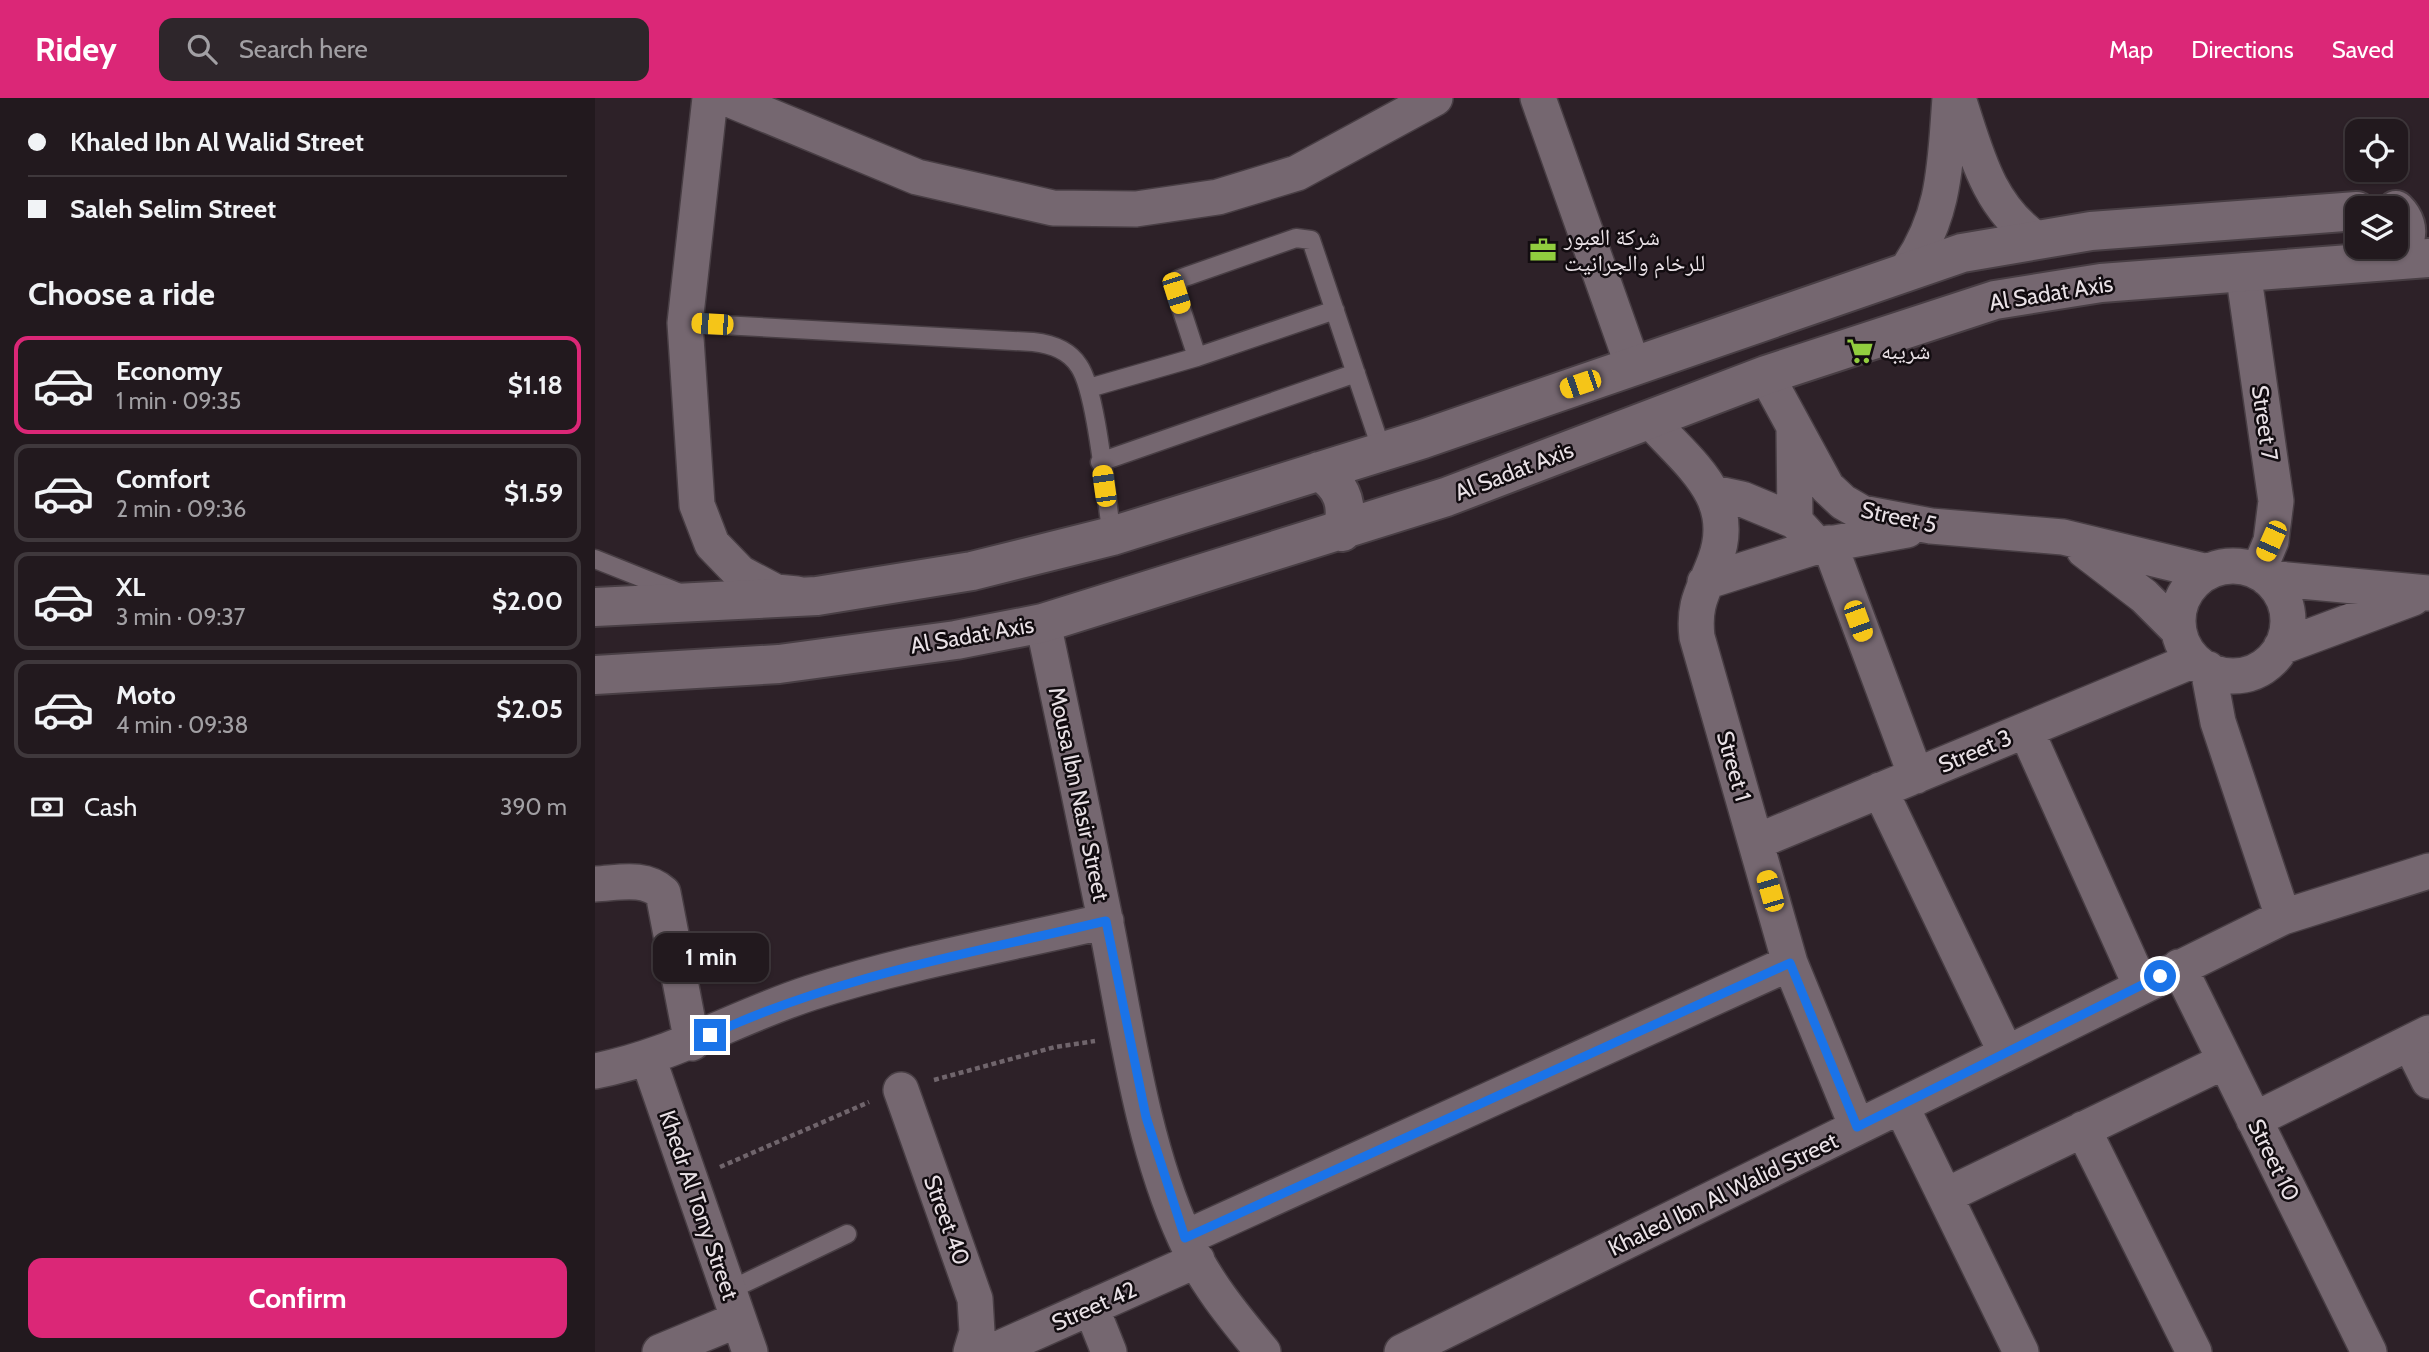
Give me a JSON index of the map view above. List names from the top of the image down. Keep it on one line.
{"streets":{"street":["Al Sadat Axis","Street 7","Street 5","Street 3","Street 1","Mousa Ibn Nasir Street","Street 10","Khaled Ibn Al Walid Street","Khedr Al Tony Street","Street 40","Street 42"]},"crossings":[["Al Sadat Axis","Street 7"],["Al Sadat Axis","Street 5"],["Al Sadat Axis","Street 1"],["Al Sadat Axis","Mousa Ibn Nasir Street"],["Street 7","Street 5"],["Street 7","Street 3"],["Street 5","Street 3"],["Street 3","Street 1"],["Street 1","Khaled Ibn Al Walid Street"],["Street 1","Street 42"],["Mousa Ibn Nasir Street","Street 42"],["Street 10","Khaled Ibn Al Walid Street"]],"places":{"office":["شركة العبور للرخام والجرانيت"],"supermarket":["شريبه"]},"page":{"header":"Ridey","search":"Search here","nav":["Map","Directions","Saved"],"banner":["Khaled Ibn Al Walid Street","Saleh Selim Street"],"heading":"Choose a ride","list":[{"name":"Economy","note":"1 min · 09:35","value":"$1.18"},{"name":"Comfort","note":"2 min · 09:36","value":"$1.59"},{"name":"XL","note":"3 min · 09:37","value":"$2.00"},{"name":"Moto","note":"4 min · 09:38","value":"$2.05"}],"pay":["Cash","390 m"],"bubble":"1 min","buttons":"Confirm"}}
